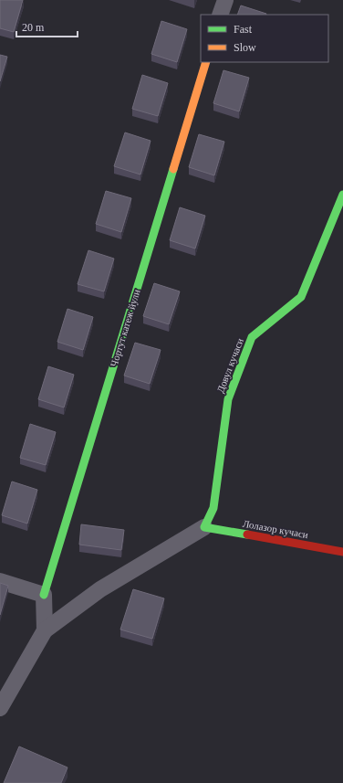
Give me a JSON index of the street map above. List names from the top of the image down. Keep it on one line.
{"streets":{"street":["Чортут катеж йули","Довул кучаси","Лолазор кучаси"]},"crossings":[["Довул кучаси","Лолазор кучаси"]],"legend":["Fast","Slow"],"scale_bar":"20 m"}
